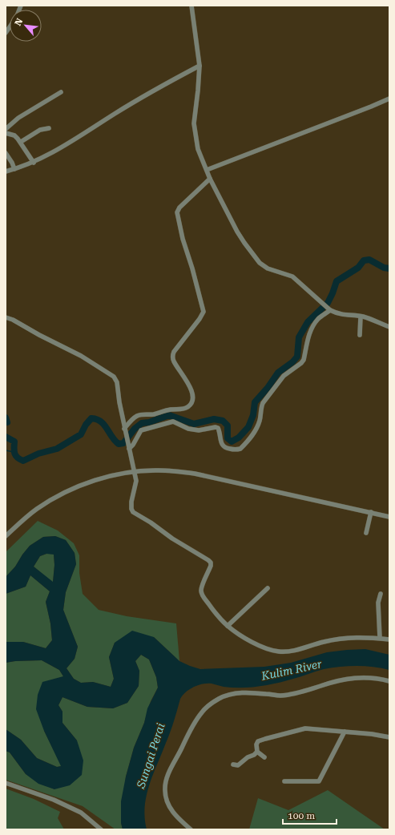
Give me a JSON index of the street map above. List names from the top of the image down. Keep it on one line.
{"water":["Kulim River","Sungai Perai"],"scale_bar":"100 m","north":"top left"}
